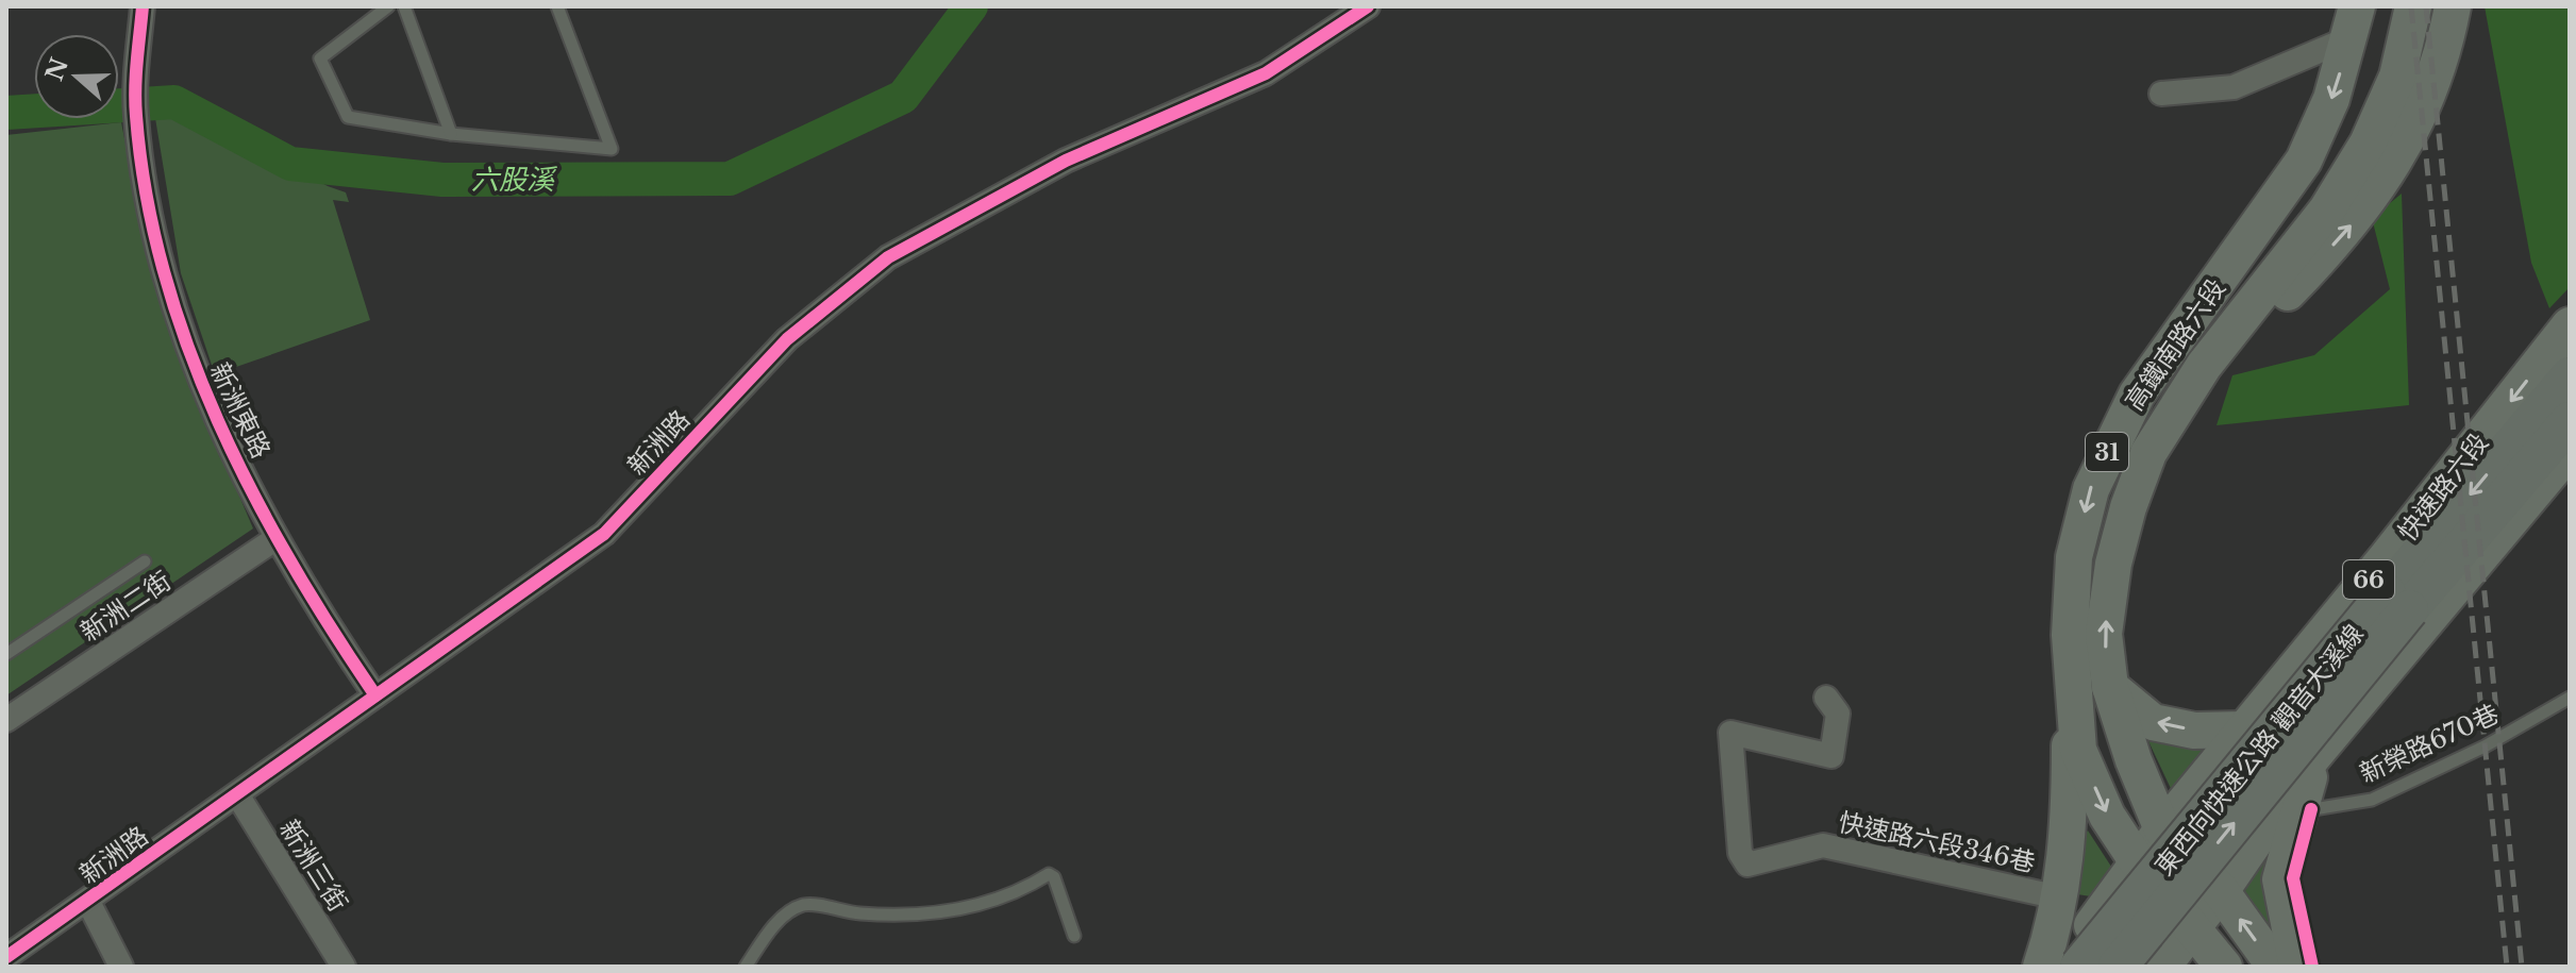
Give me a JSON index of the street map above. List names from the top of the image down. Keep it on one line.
{"streets":{"highway":["66","東西向快速公路 觀音大溪線"],"main road":["高鐵南路六段","31","快速路六段"],"street":["新洲東路","新洲路","新洲二街","快速路六段346巷","新洲三街"],"lane":["新榮路670巷"]},"crossings":[["高鐵南路六段","31"],["高鐵南路六段","快速路六段"],["新洲東路","新洲路"],["新洲東路","新洲二街"],["新洲路","新洲三街"],["31","快速路六段346巷"]],"water":["六股溪"],"north":"left"}
